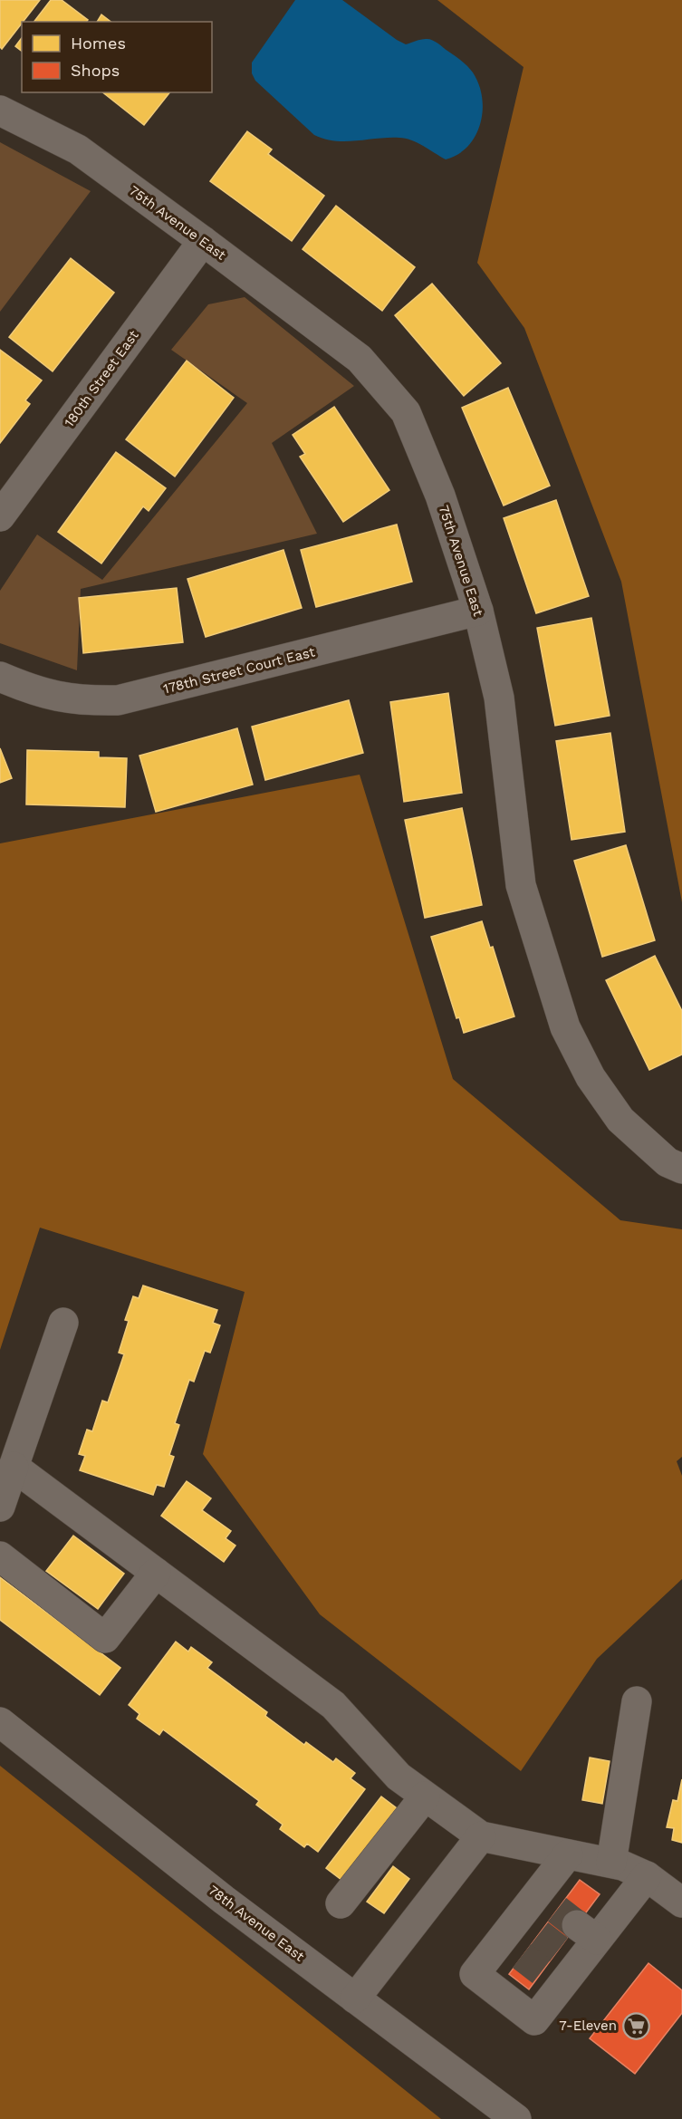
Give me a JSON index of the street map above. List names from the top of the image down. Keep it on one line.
{"streets":{"street":["75th Avenue East","180th Street East","178th Street Court East","78th Avenue East"]},"crossings":[["75th Avenue East","180th Street East"],["75th Avenue East","178th Street Court East"]],"places":{"supermarket":["7-Eleven"]},"legend":["Homes","Shops"]}
